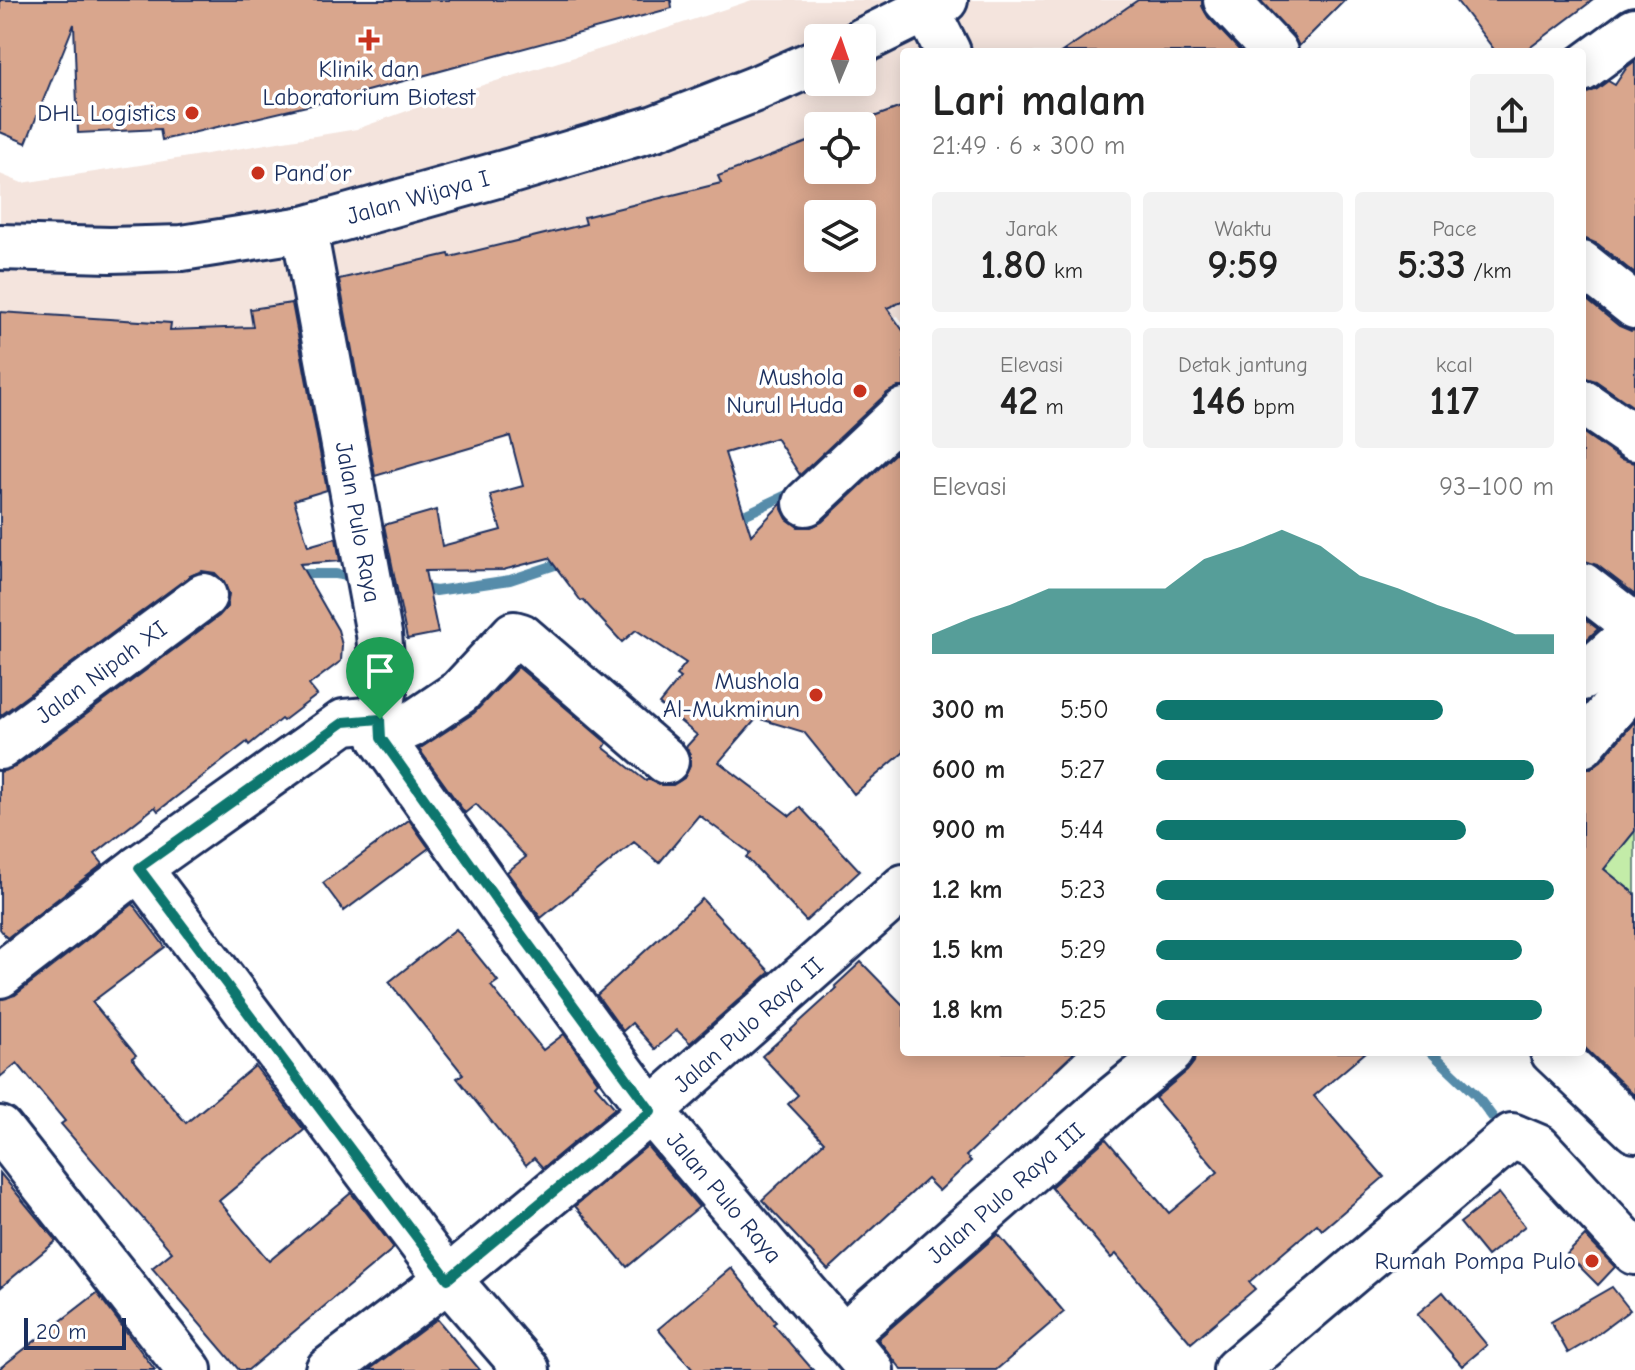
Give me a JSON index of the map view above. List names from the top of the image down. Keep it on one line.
{"streets":{"street":["Jalan Wijaya I","Jalan Pulo Raya","Jalan Nipah XI","Jalan Pulo Raya II","Jalan Pulo Raya III"]},"crossings":[["Jalan Wijaya I","Jalan Pulo Raya"],["Jalan Pulo Raya","Jalan Pulo Raya II"],["Jalan Pulo Raya","Jalan Pulo Raya III"]],"places":{"health":["Klinik dan Laboratorium Biotest"],"other":["DHL Logistics","Pand’or","Mushola Nurul Huda","Mushola Al-Mukminun","Rumah Pompa Pulo"]},"scale_bar":"20 m","north":"top","page":{"heading":["Lari malam","21:49 · 6 × 300 m"],"stats":[["Jarak","1.80 km"],["Waktu","9:59"],["Pace","5:33 /km"],["Elevasi","42 m"],["Detak jantung","146 bpm"],["kcal","117"]],"chart":["Elevasi","93–100 m"],"list":[{"name":"300 m","note":"5:50"},{"name":"600 m","note":"5:27"},{"name":"900 m","note":"5:44"},{"name":"1.2 km","note":"5:23"},{"name":"1.5 km","note":"5:29"},{"name":"1.8 km","note":"5:25"}],"scale":"20 m"}}
